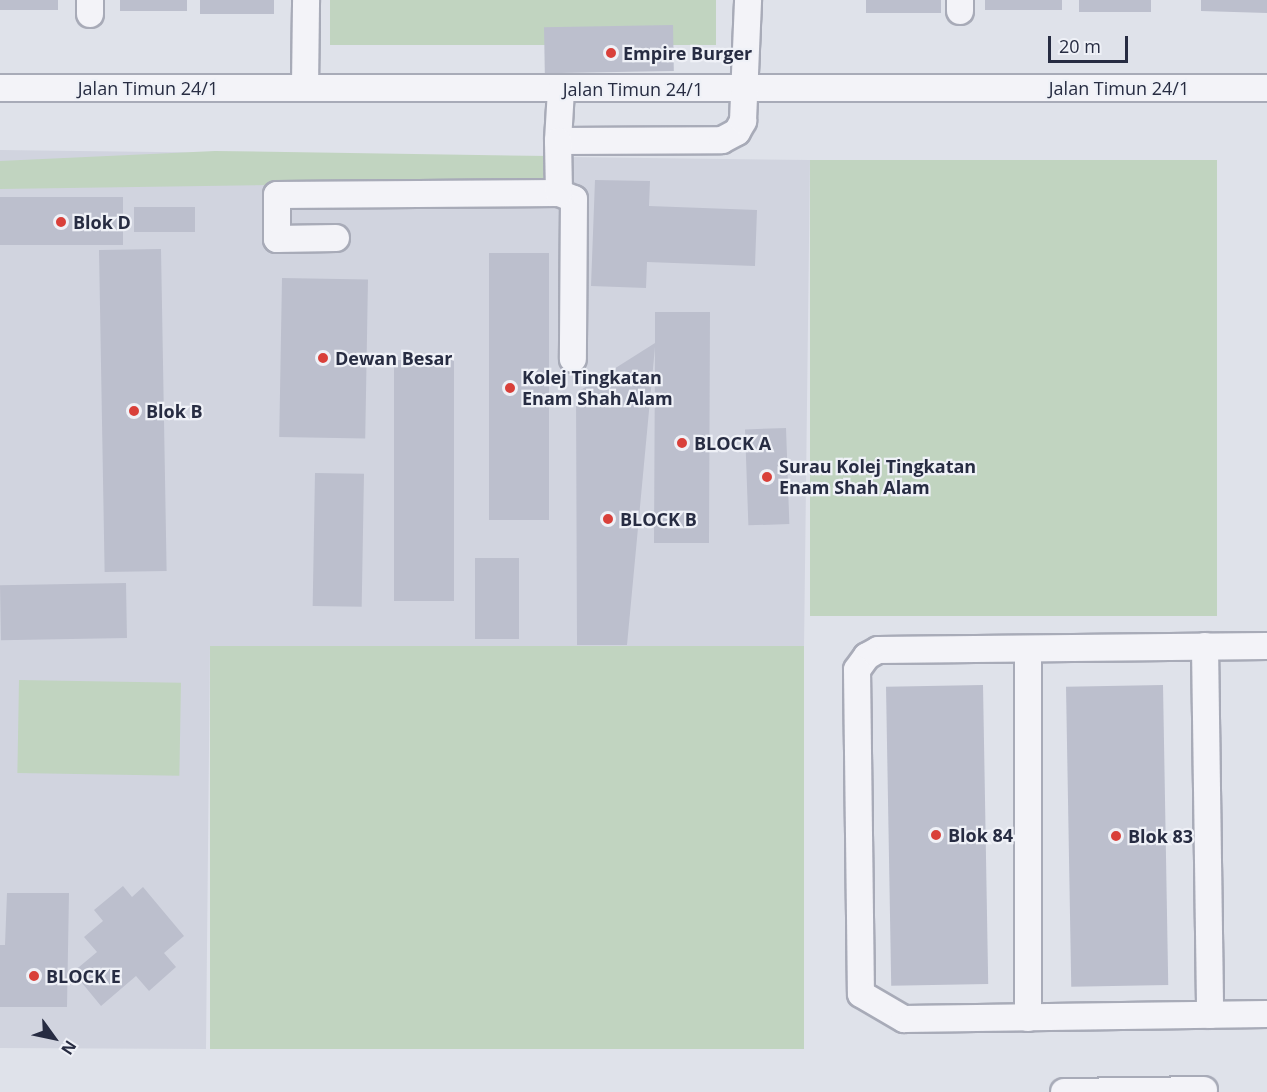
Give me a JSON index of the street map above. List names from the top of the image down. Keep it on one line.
{"streets":{"street":["Jalan Timun 24/1"]},"places":["Empire Burger","Blok D","Dewan Besar","Kolej Tingkatan Enam Shah Alam","Blok B","BLOCK A","Surau Kolej Tingkatan Enam Shah Alam","BLOCK B","Blok 84","Blok 83","BLOCK E"],"scale_bar":"20 m","north":"bottom right"}
